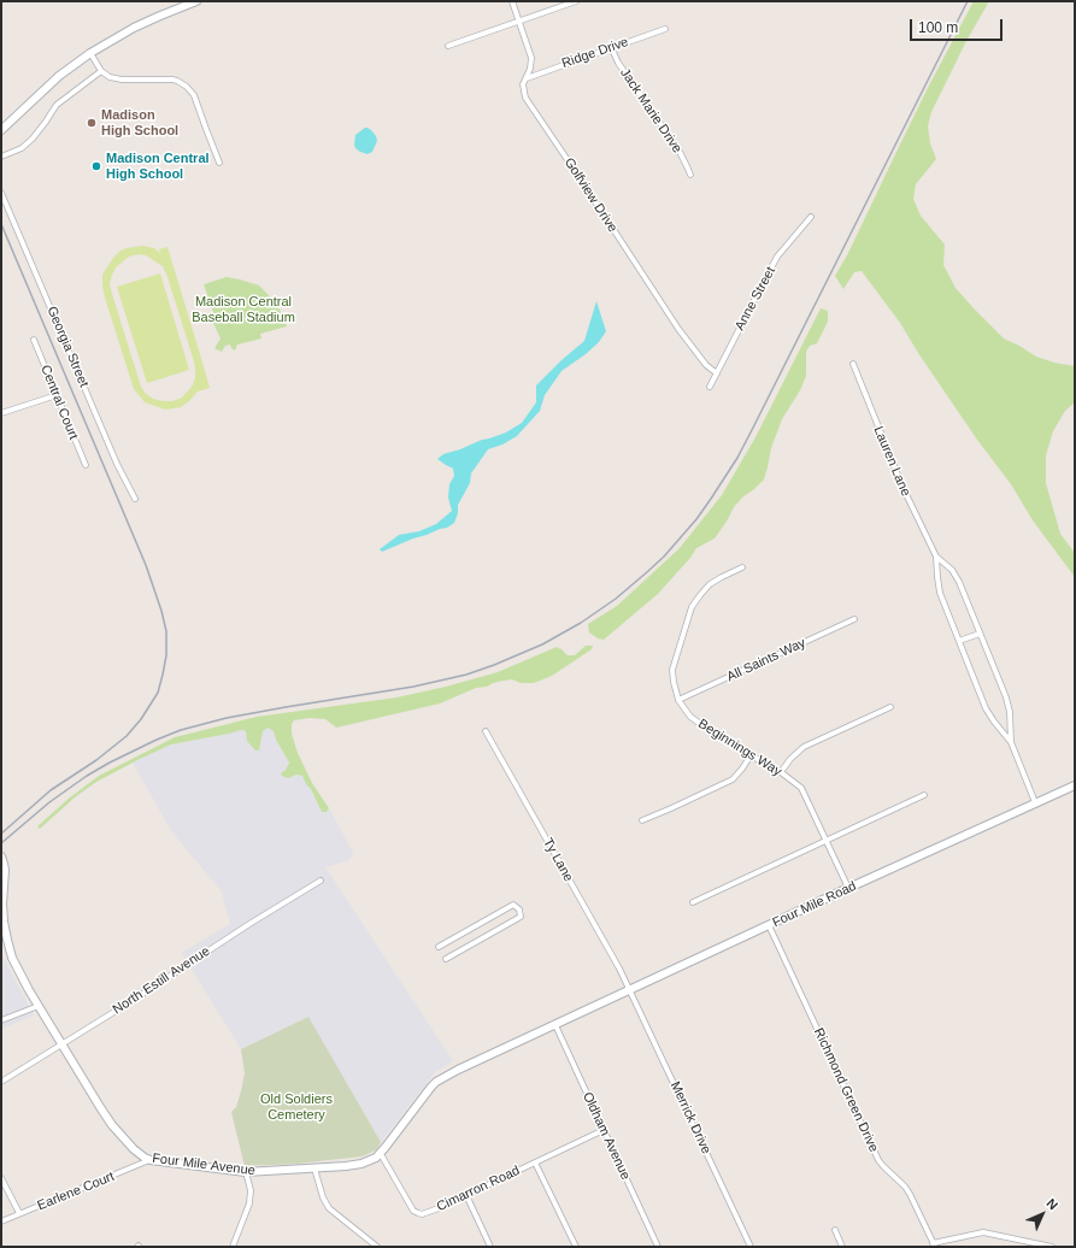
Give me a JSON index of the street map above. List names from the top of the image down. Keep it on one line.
{"streets":{"street":["Ridge Drive","Jack Marie Drive","Golfview Drive","Anne Street","Georgia Street","Central Court","Lauren Lane","All Saints Way","Beginnings Way","Ty Lane","Four Mile Road","North Estill Avenue","Richmond Green Drive","Merrick Drive","Oldham Avenue","Four Mile Avenue","Cimarron Road","Earlene Court"]},"crossings":[["Ridge Drive","Jack Marie Drive"],["Ridge Drive","Golfview Drive"],["Golfview Drive","Anne Street"],["Lauren Lane","Four Mile Road"],["All Saints Way","Beginnings Way"],["Beginnings Way","Four Mile Road"],["Ty Lane","Four Mile Road"],["Ty Lane","Merrick Drive"],["Four Mile Road","Richmond Green Drive"],["Four Mile Road","Merrick Drive"],["Four Mile Road","Oldham Avenue"],["Four Mile Road","Four Mile Avenue"],["North Estill Avenue","Four Mile Avenue"],["Oldham Avenue","Four Mile Avenue"],["Oldham Avenue","Cimarron Road"],["Four Mile Avenue","Cimarron Road"],["Four Mile Avenue","Earlene Court"]],"parks":["Madison Central Baseball Stadium","Old Soldiers Cemetery"],"places":["Madison High School","Madison Central High School"],"scale_bar":"100 m","north":"top right"}
